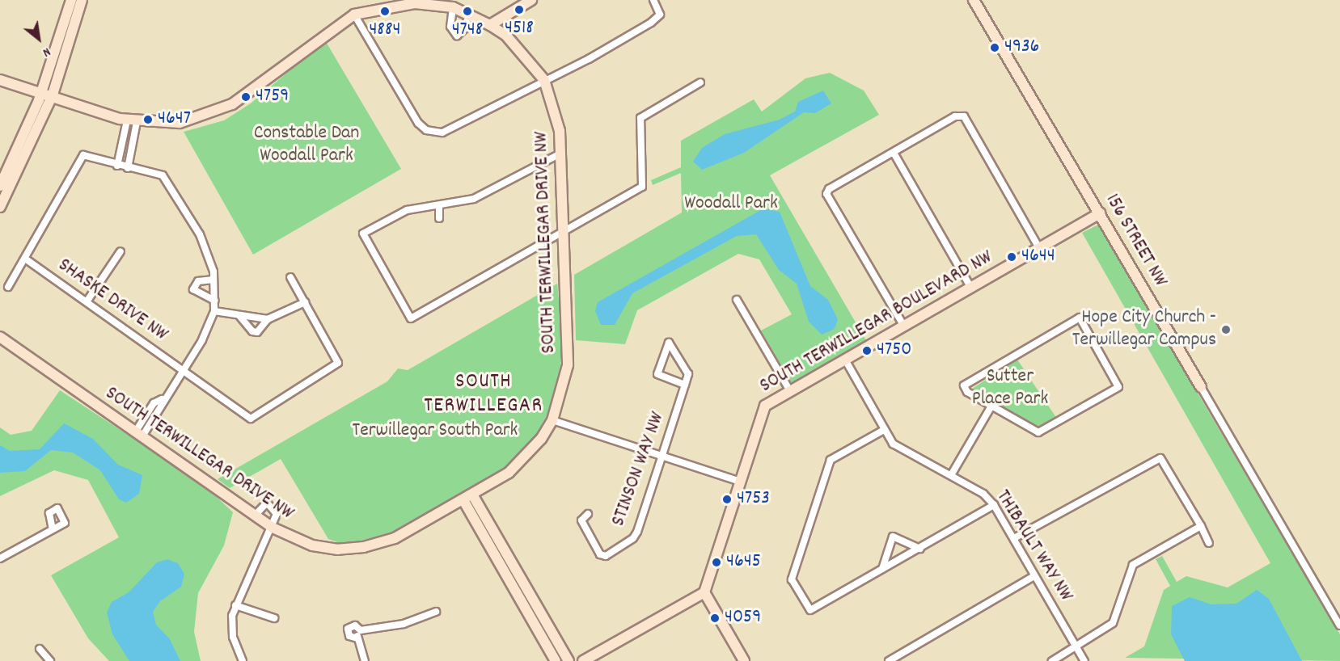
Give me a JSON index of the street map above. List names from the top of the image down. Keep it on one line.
{"streets":{"street":["156 STREET NW","SOUTH TERWILLEGAR DRIVE NW","SHASKE DRIVE NW","SOUTH TERWILLEGAR BOULEVARD NW","STINSON WAY NW","THIBAULT WAY NW"]},"crossings":[["156 STREET NW","SOUTH TERWILLEGAR BOULEVARD NW"],["SOUTH TERWILLEGAR BOULEVARD NW","THIBAULT WAY NW"]],"districts":["SOUTH TERWILLEGAR"],"parks":["Constable Dan Woodall Park","Woodall Park","Sutter Place Park","Terwillegar South Park"],"places":["4518","4884","4748","4936","4759","4647","4644","Hope City Church - Terwillegar Campus","4750","4753","4645","4059"],"north":"bottom right"}
